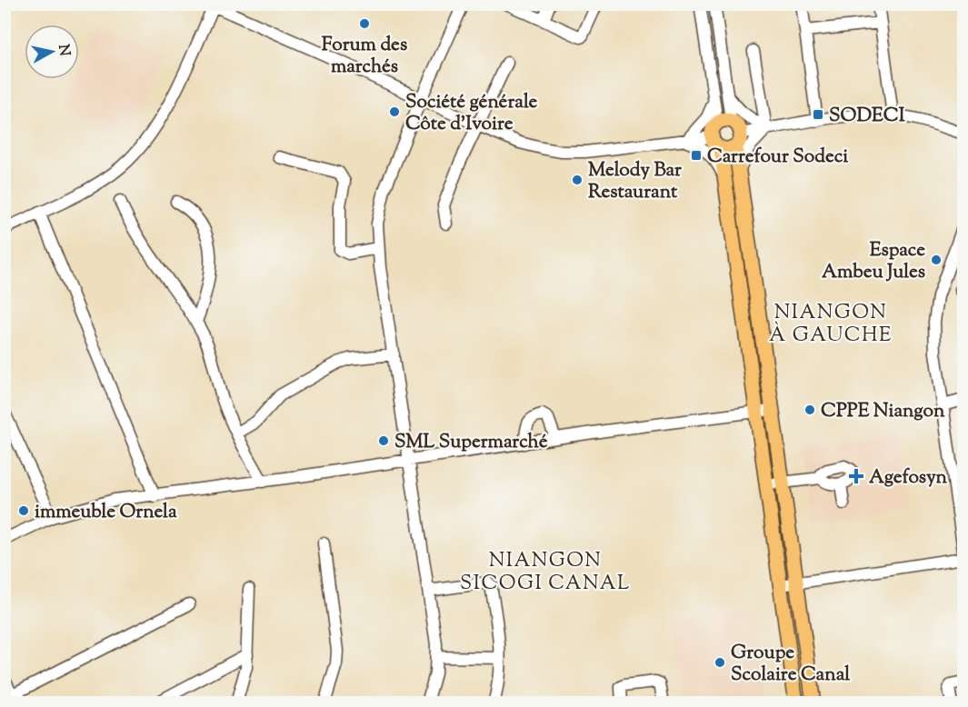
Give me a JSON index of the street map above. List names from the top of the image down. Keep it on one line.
{"districts":["NIANGON À GAUCHE","NIANGON SICOGI CANAL"],"places":{"other":["Forum des marchés","Société générale Côte d’Ivoire","Melody Bar Restaurant","Espace Ambeu Jules","CPPE Niangon","SML Supermarché","immeuble Ornela","Groupe Scolaire Canal"],"transit":["SODECI","Carrefour Sodeci"],"health":["Agefosyn"]},"north":"right"}
